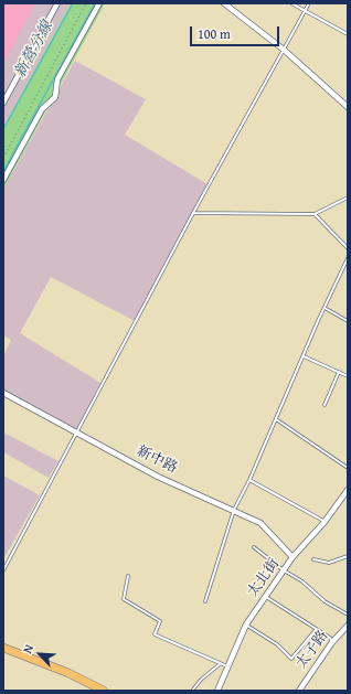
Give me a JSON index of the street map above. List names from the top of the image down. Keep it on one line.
{"streets":{"street":["新中路","太北街","太子路"]},"crossings":[["新中路","太北街"]],"water":["新營分線"],"scale_bar":"100 m","north":"top left"}
